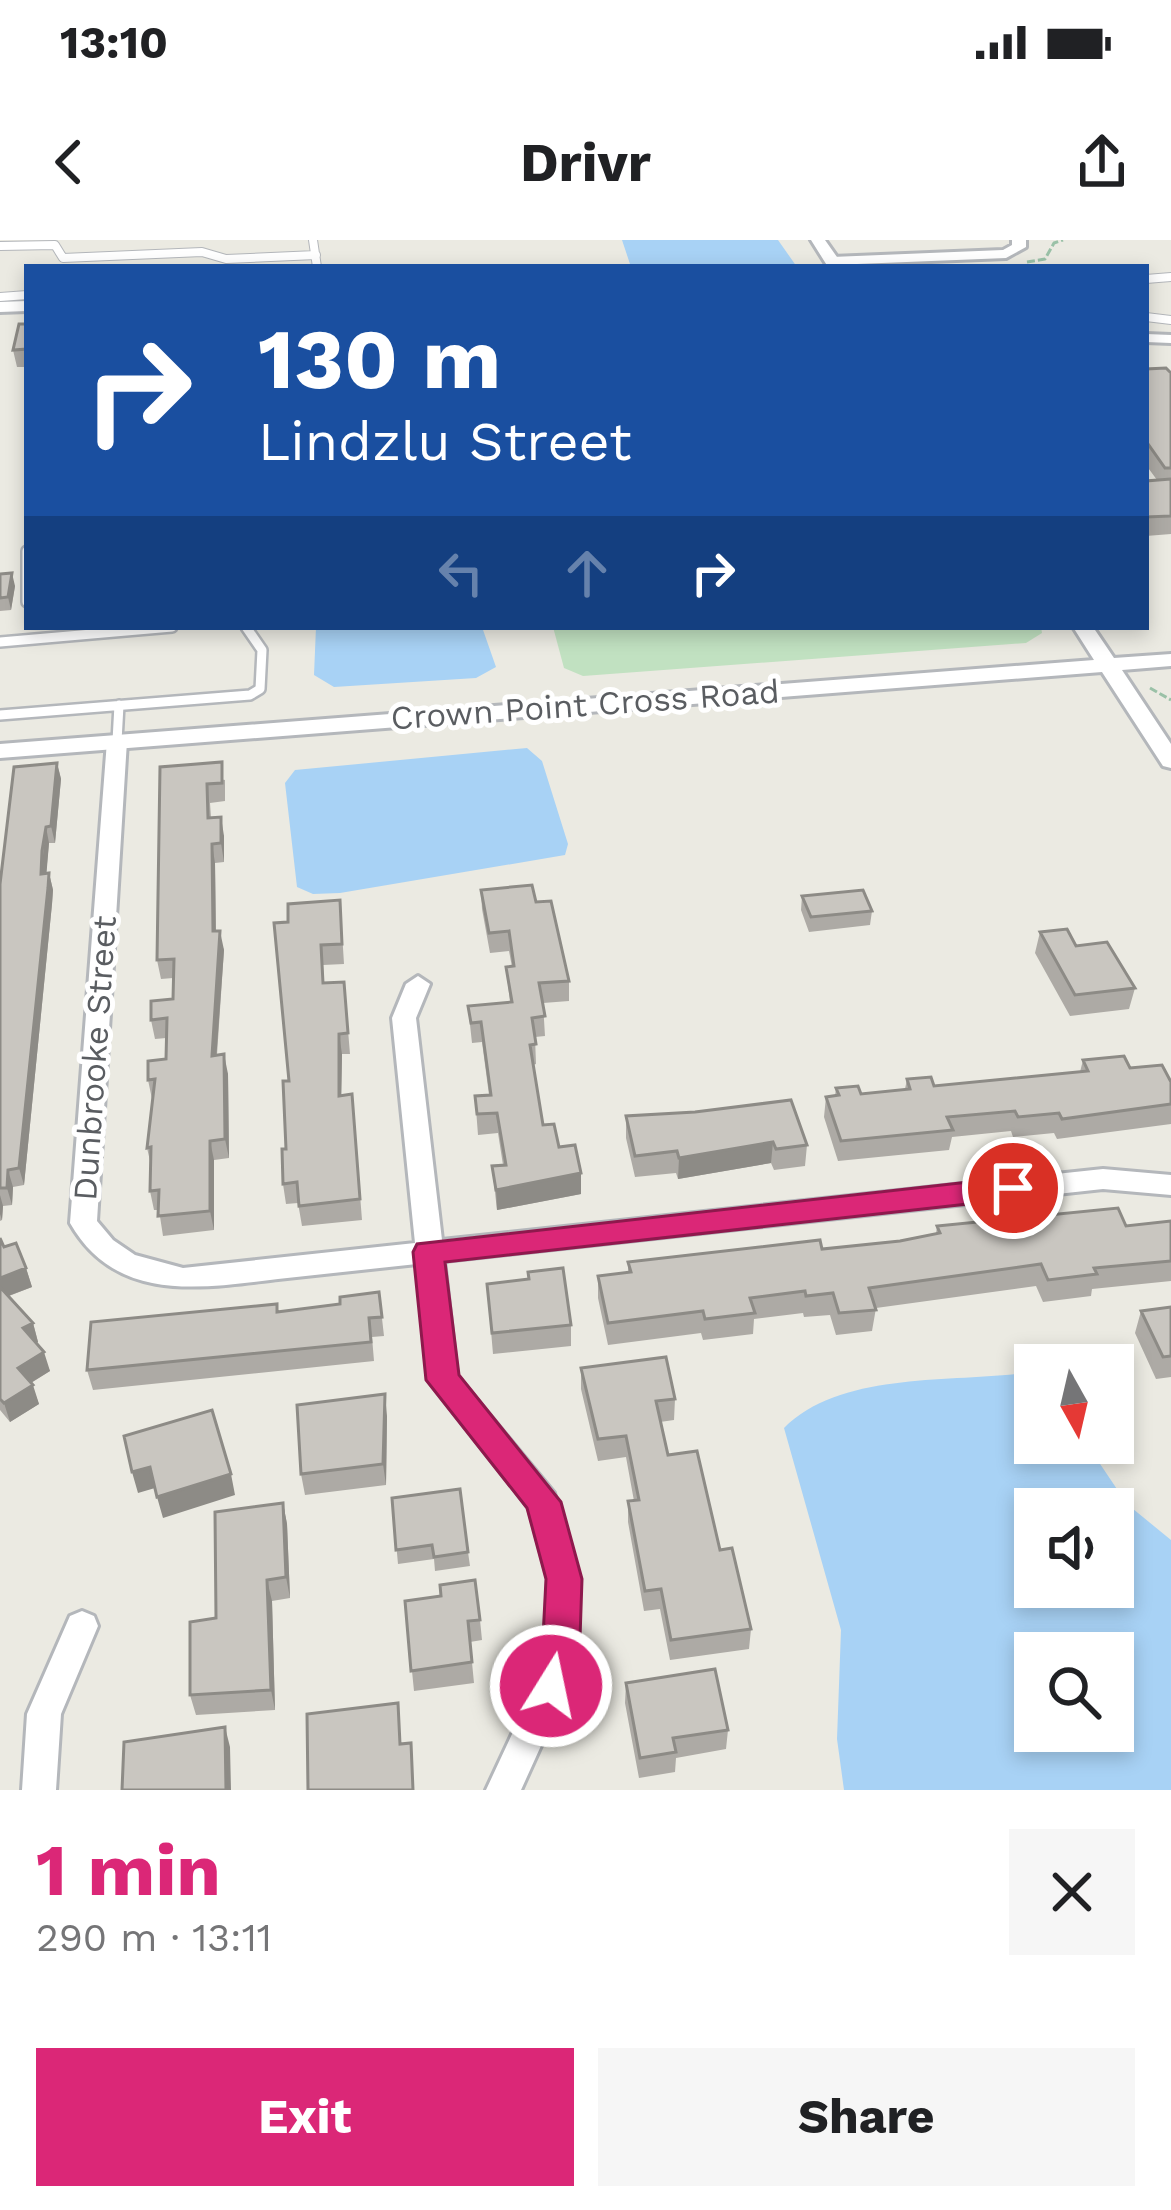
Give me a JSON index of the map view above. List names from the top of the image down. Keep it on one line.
{"streets":{"street":["Crown Point Cross Road","Dunbrooke Street"]},"crossings":[["Crown Point Cross Road","Dunbrooke Street"]],"north":"bottom","page":{"status":"13:10","header":"Drivr","turn":["130 m","Lindzlu Street"],"heading":["1 min","290 m · 13:11"],"buttons":["Exit","Share"]}}
